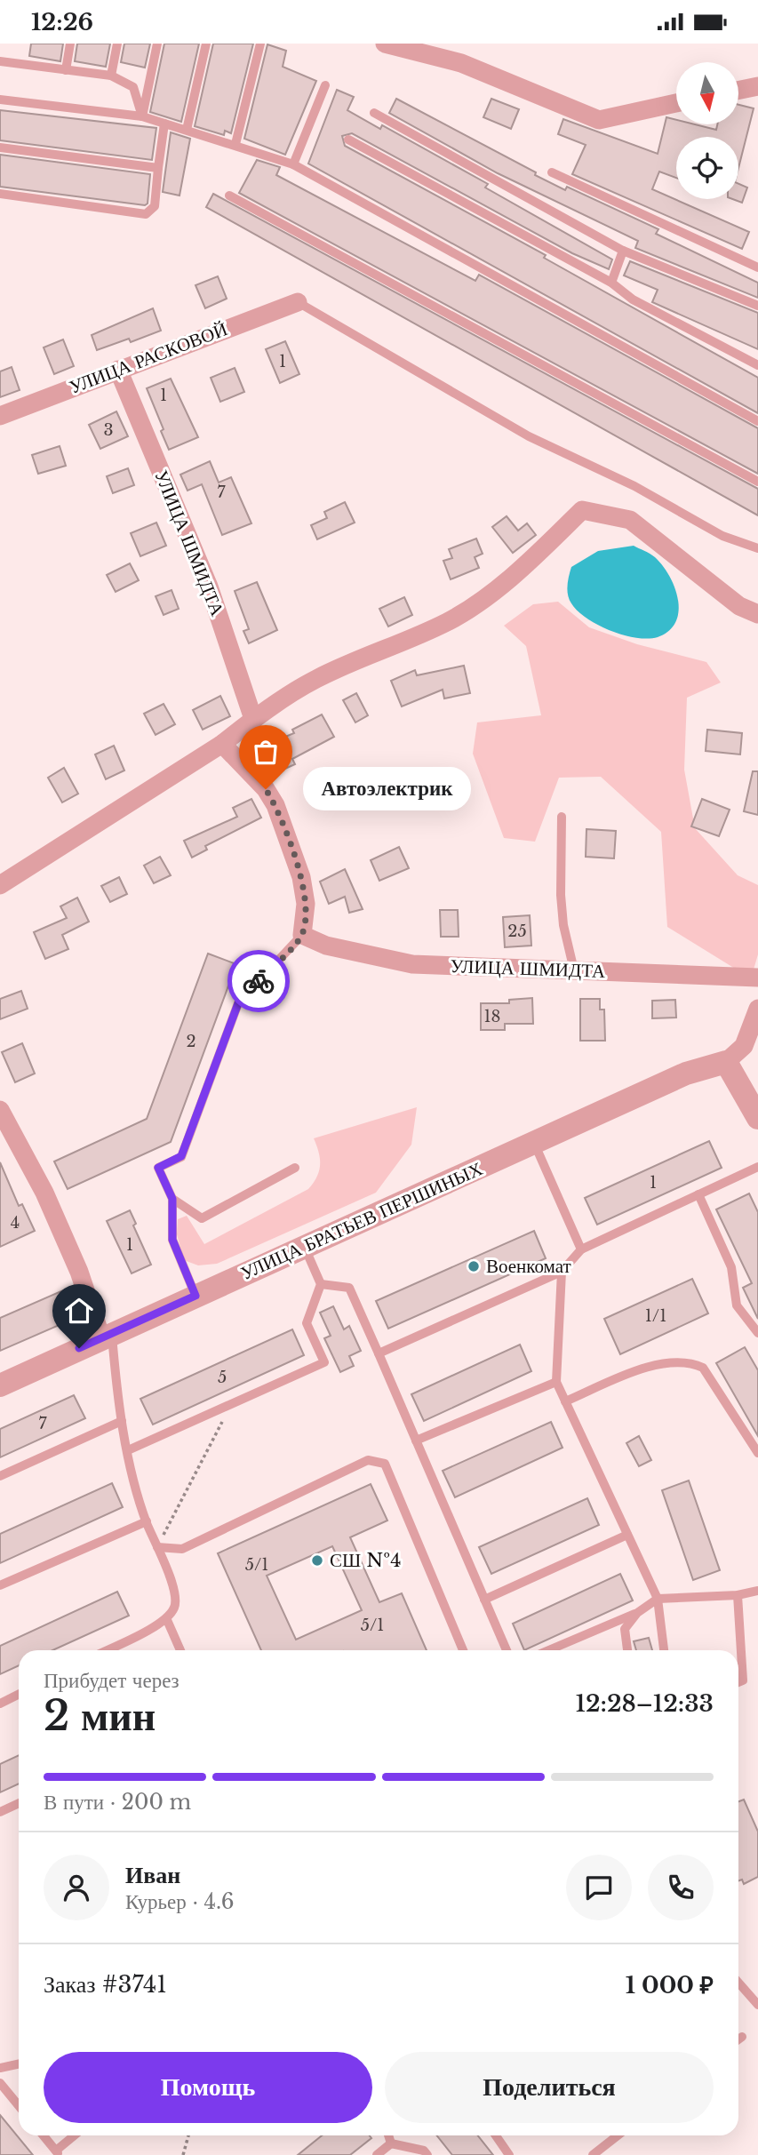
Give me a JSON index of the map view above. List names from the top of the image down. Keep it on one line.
{"streets":{"street":["УЛИЦА РАСКОВОЙ","УЛИЦА ШМИДТА","УЛИЦА БРАТЬЕВ ПЕРШИНЫХ"]},"crossings":[["УЛИЦА РАСКОВОЙ","УЛИЦА ШМИДТА"]],"places":["Автоэлектрик","Военкомат","СШ №4"],"house_numbers":["1","1","3","7","25","18","2","1","4","1","1/1","5","7","5/1","5/1"],"north":"bottom","page":{"status":"12:26","bubble":"Автоэлектрик","heading":["2 мин","Прибудет через","12:28–12:33"],"panel":["Иван","Курьер · 4.6","Заказ #3741","1 000 ₽"],"bar":"В пути · 200 m","buttons":["Помощь","Поделиться"]}}
